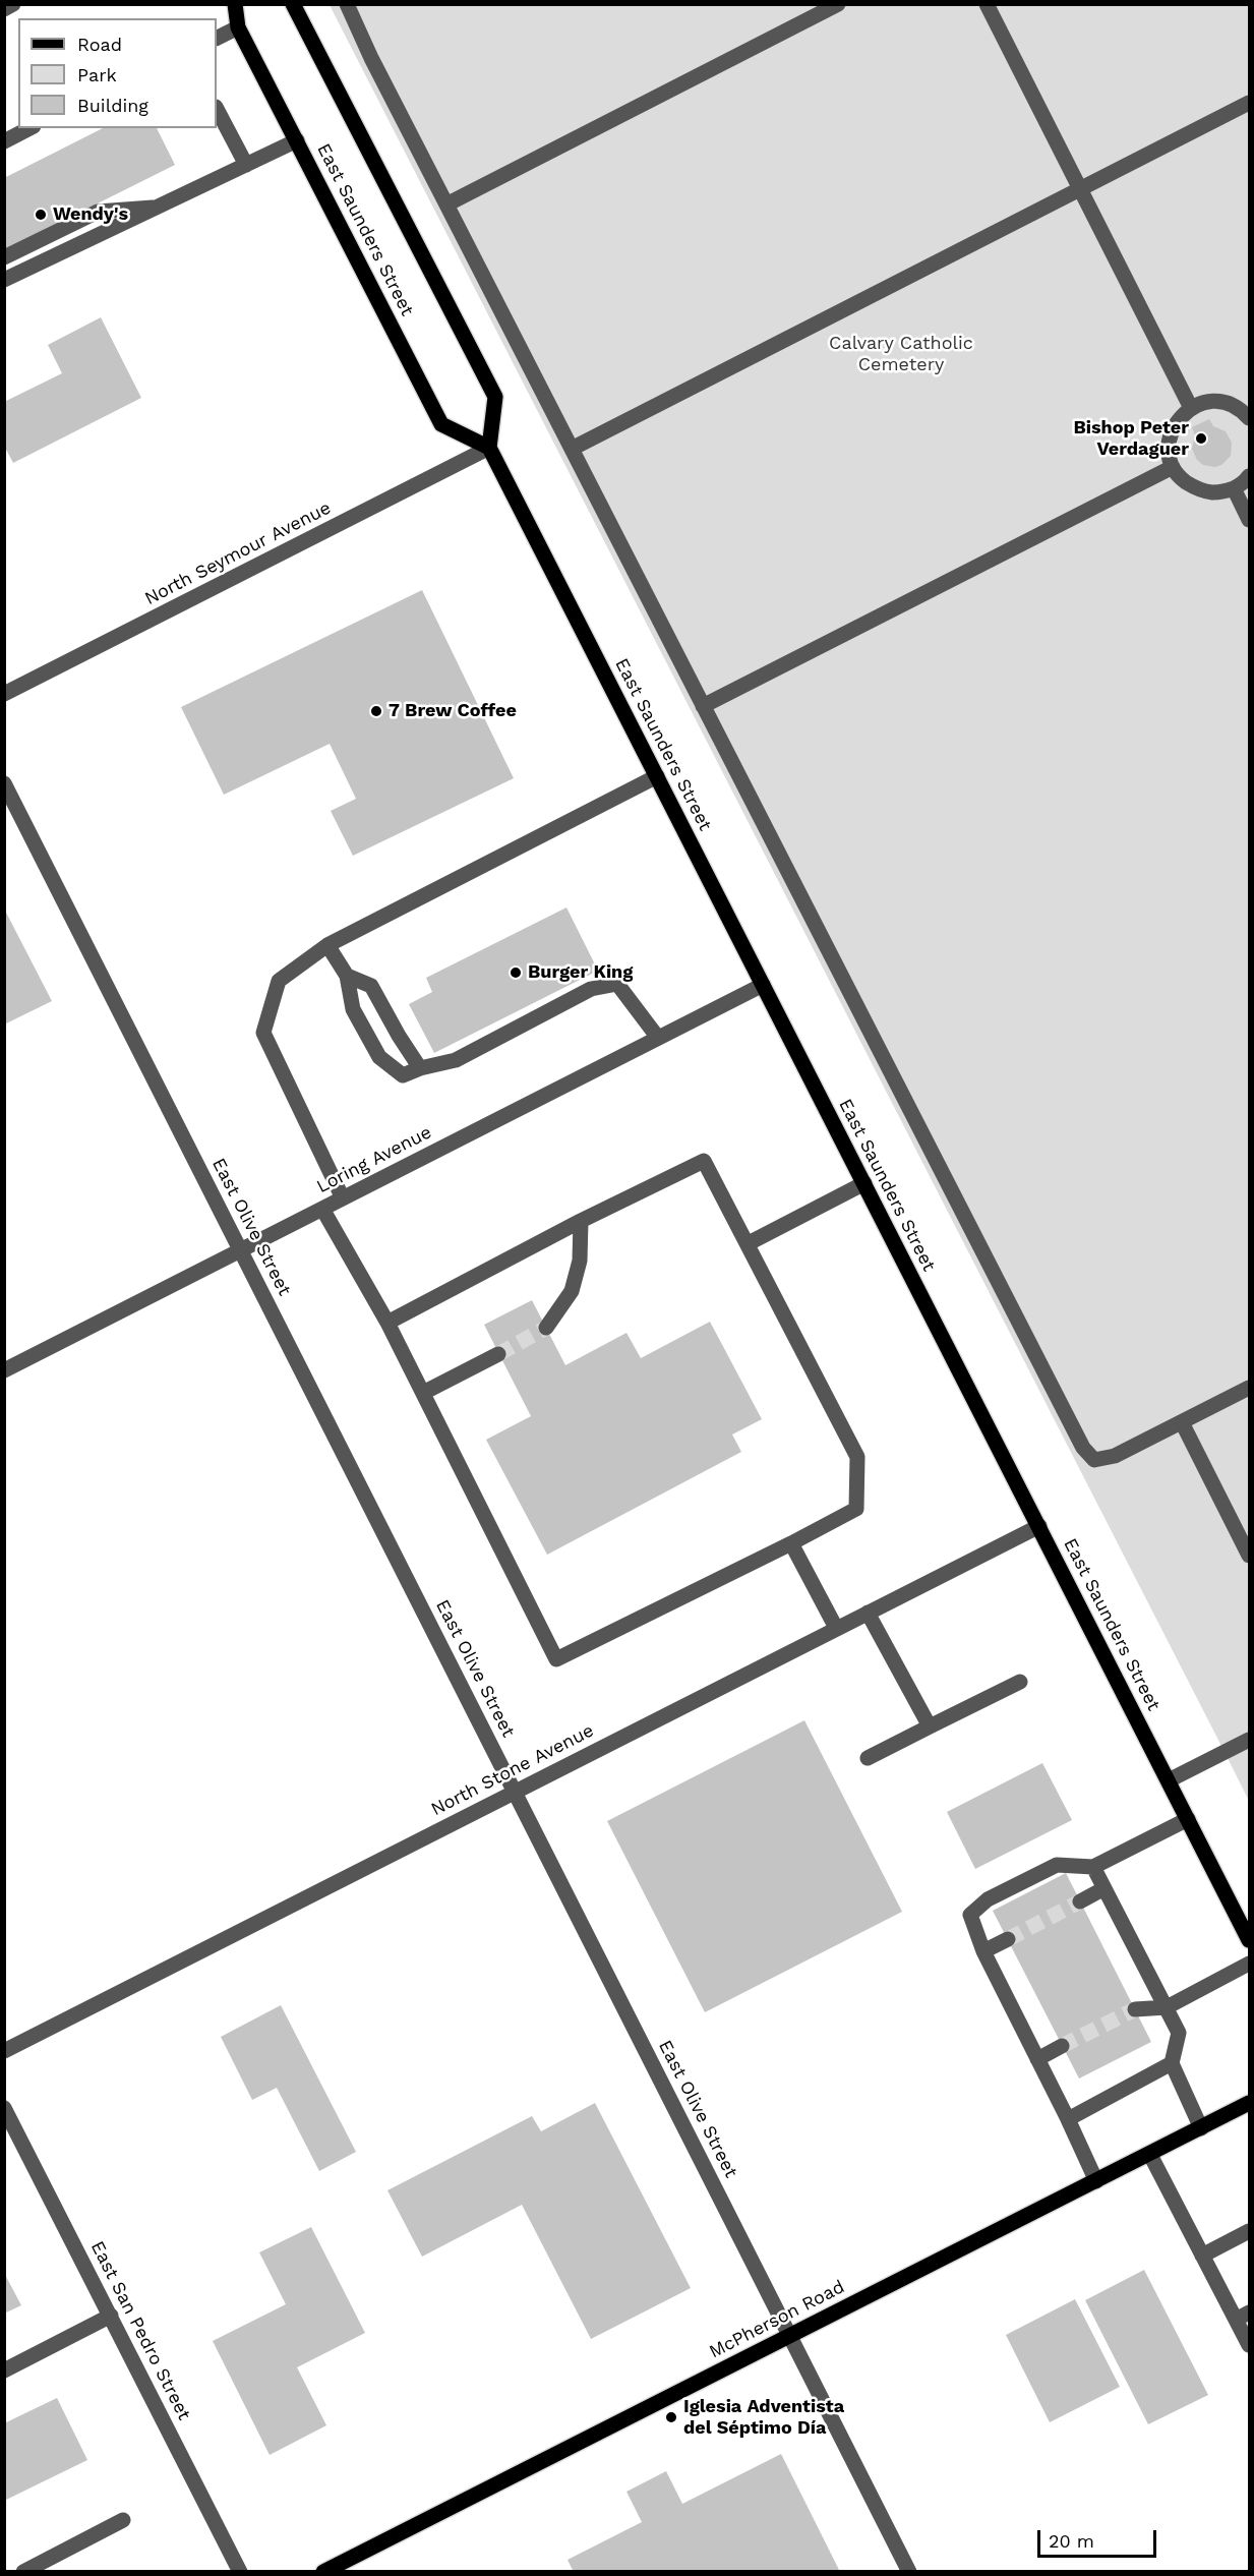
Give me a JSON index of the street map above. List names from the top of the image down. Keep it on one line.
{"streets":{"main road":["East Saunders Street","McPherson Road"],"street":["North Seymour Avenue","Loring Avenue","East Olive Street","North Stone Avenue","East San Pedro Street"]},"crossings":[["East Saunders Street","North Seymour Avenue"],["East Saunders Street","Loring Avenue"],["East Saunders Street","North Stone Avenue"],["Loring Avenue","East Olive Street"],["East Olive Street","North Stone Avenue"],["East Olive Street","McPherson Road"]],"parks":["Calvary Catholic Cemetery"],"places":["Wendy's","Bishop Peter Verdaguer","7 Brew Coffee","Burger King","Iglesia Adventista del Séptimo Día"],"legend":["Road","Park","Building"],"scale_bar":"20 m"}
